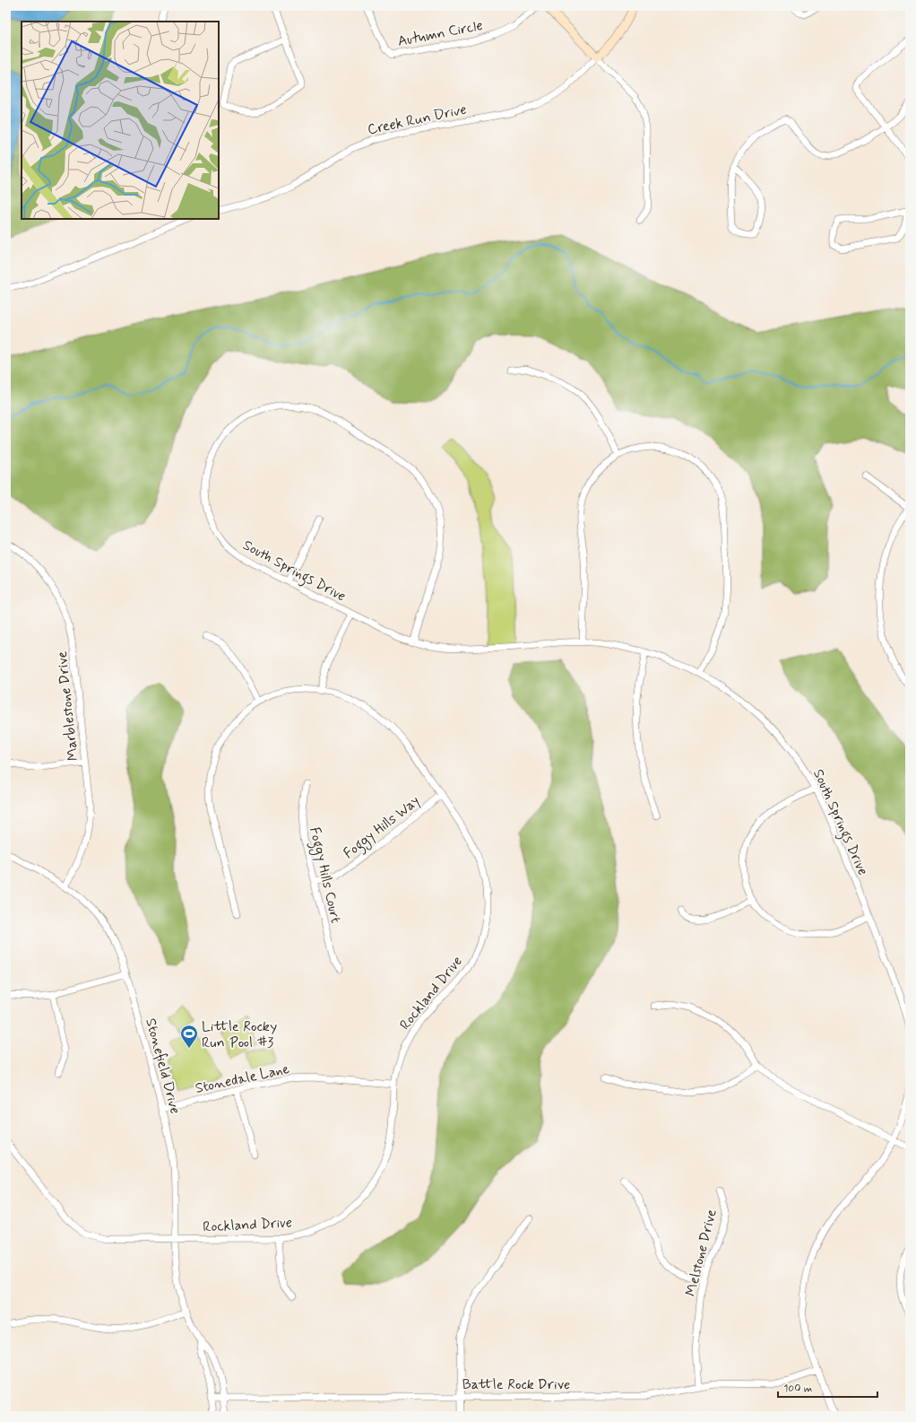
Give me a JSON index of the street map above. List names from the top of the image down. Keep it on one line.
{"streets":{"street":["Autumn Circle","Creek Run Drive","South Springs Drive","Marblestone Drive","Foggy Hills Way","Foggy Hills Court","Rockland Drive","Stonefield Drive","Stonedale Lane","Melstone Drive","Battle Rock Drive"]},"crossings":[["Marblestone Drive","Stonefield Drive"],["Foggy Hills Way","Foggy Hills Court"],["Foggy Hills Way","Rockland Drive"],["Rockland Drive","Stonefield Drive"],["Rockland Drive","Stonedale Lane"],["Stonefield Drive","Stonedale Lane"],["Stonefield Drive","Battle Rock Drive"],["Melstone Drive","Battle Rock Drive"]],"places":{"sports":["Little Rocky Run Pool #3"]},"scale_bar":"100 m"}
